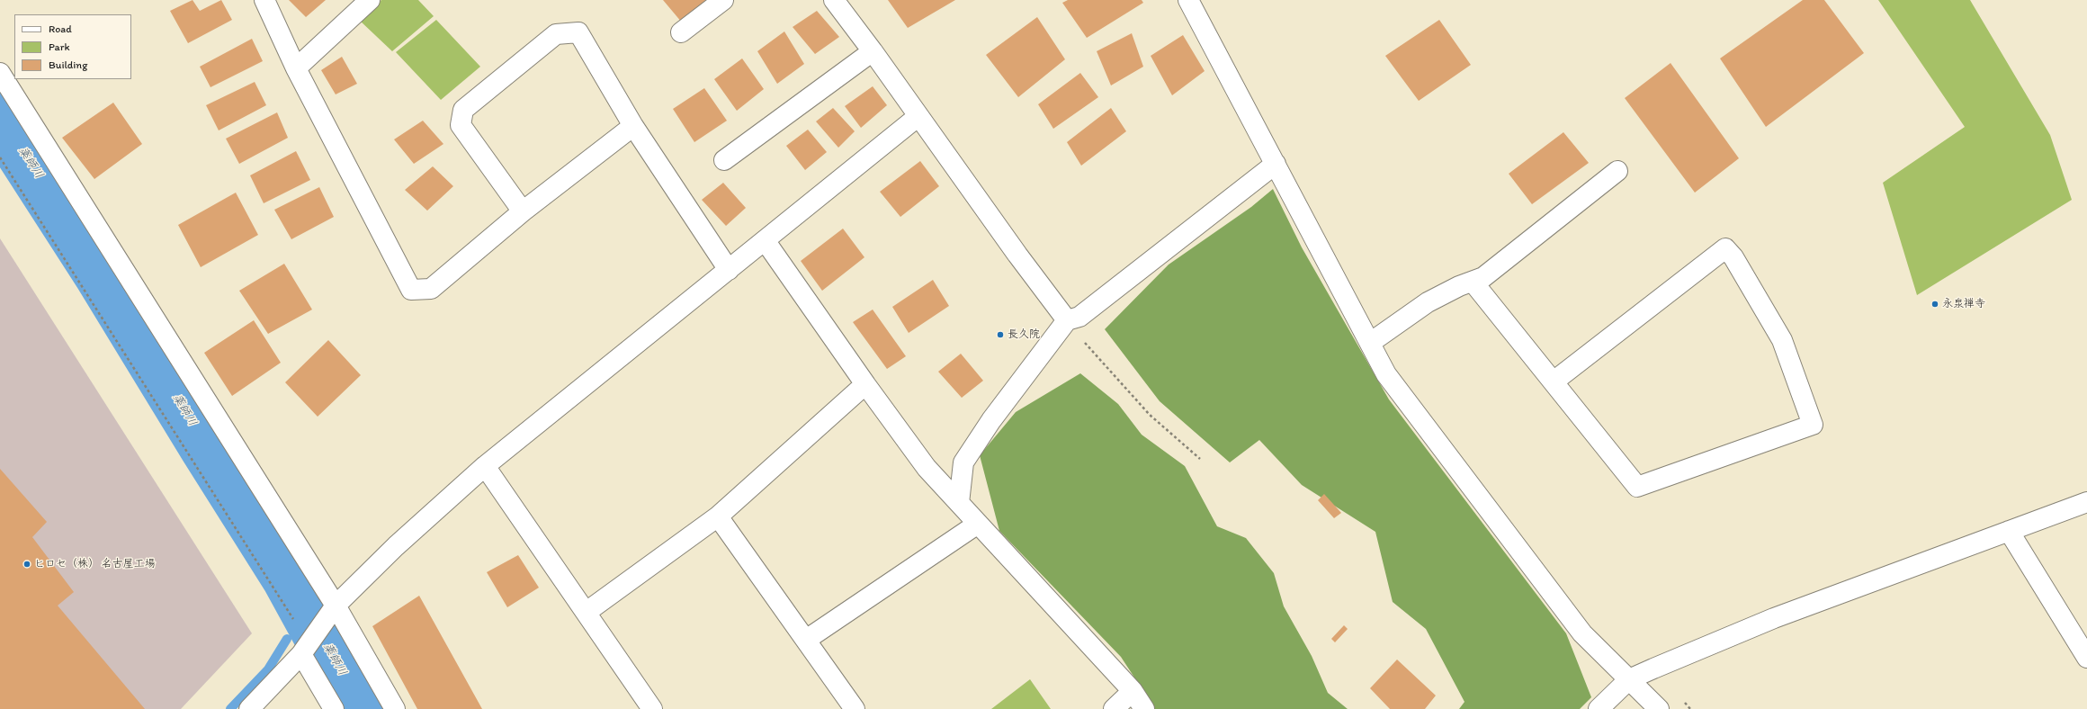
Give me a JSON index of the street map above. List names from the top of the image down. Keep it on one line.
{"water":["薬師川"],"places":["永泉禅寺","長久院","ヒロセ（株） 名古屋工場"],"legend":["Road","Park","Building"]}
